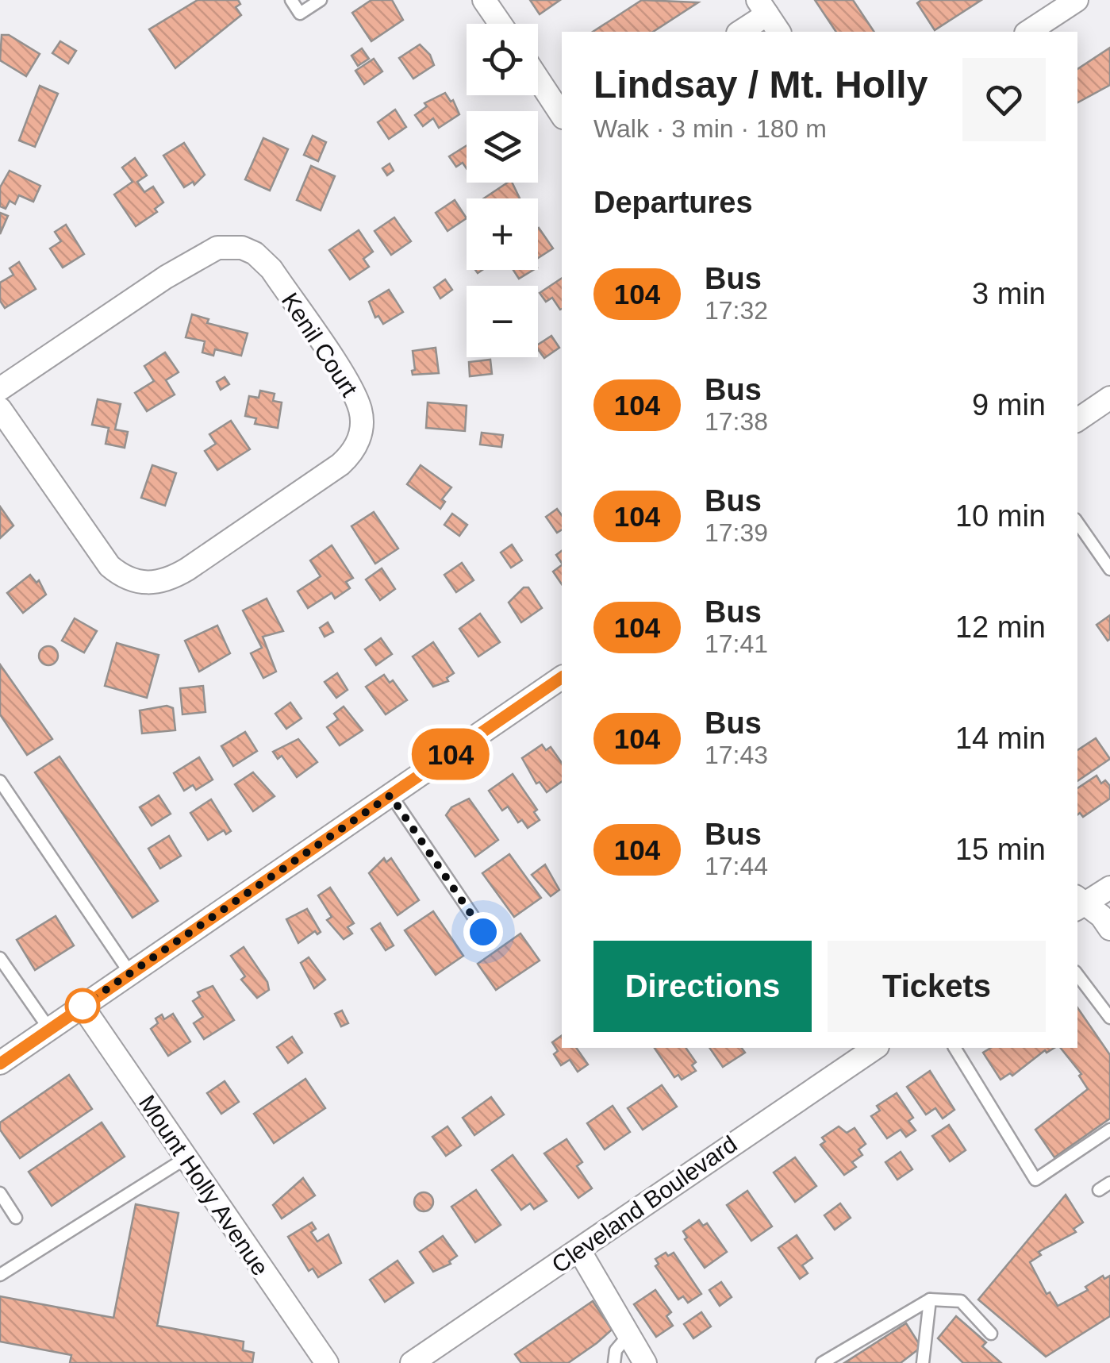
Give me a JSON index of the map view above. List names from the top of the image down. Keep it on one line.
{"streets":{"street":["Kenil Court","Mount Holly Avenue","Cleveland Boulevard"]},"lines":["bus line 104"],"page":{"on_map":"104","map_buttons":["+","−"],"heading":[["Lindsay / Mt. Holly","Walk · 3 min · 180 m"],"Departures"],"list":[{"mark":"104","name":"Bus","note":"17:32","value":"3 min"},{"mark":"104","name":"Bus","note":"17:38","value":"9 min"},{"mark":"104","name":"Bus","note":"17:39","value":"10 min"},{"mark":"104","name":"Bus","note":"17:41","value":"12 min"},{"mark":"104","name":"Bus","note":"17:43","value":"14 min"},{"mark":"104","name":"Bus","note":"17:44","value":"15 min"}],"buttons":["Directions","Tickets"]}}
